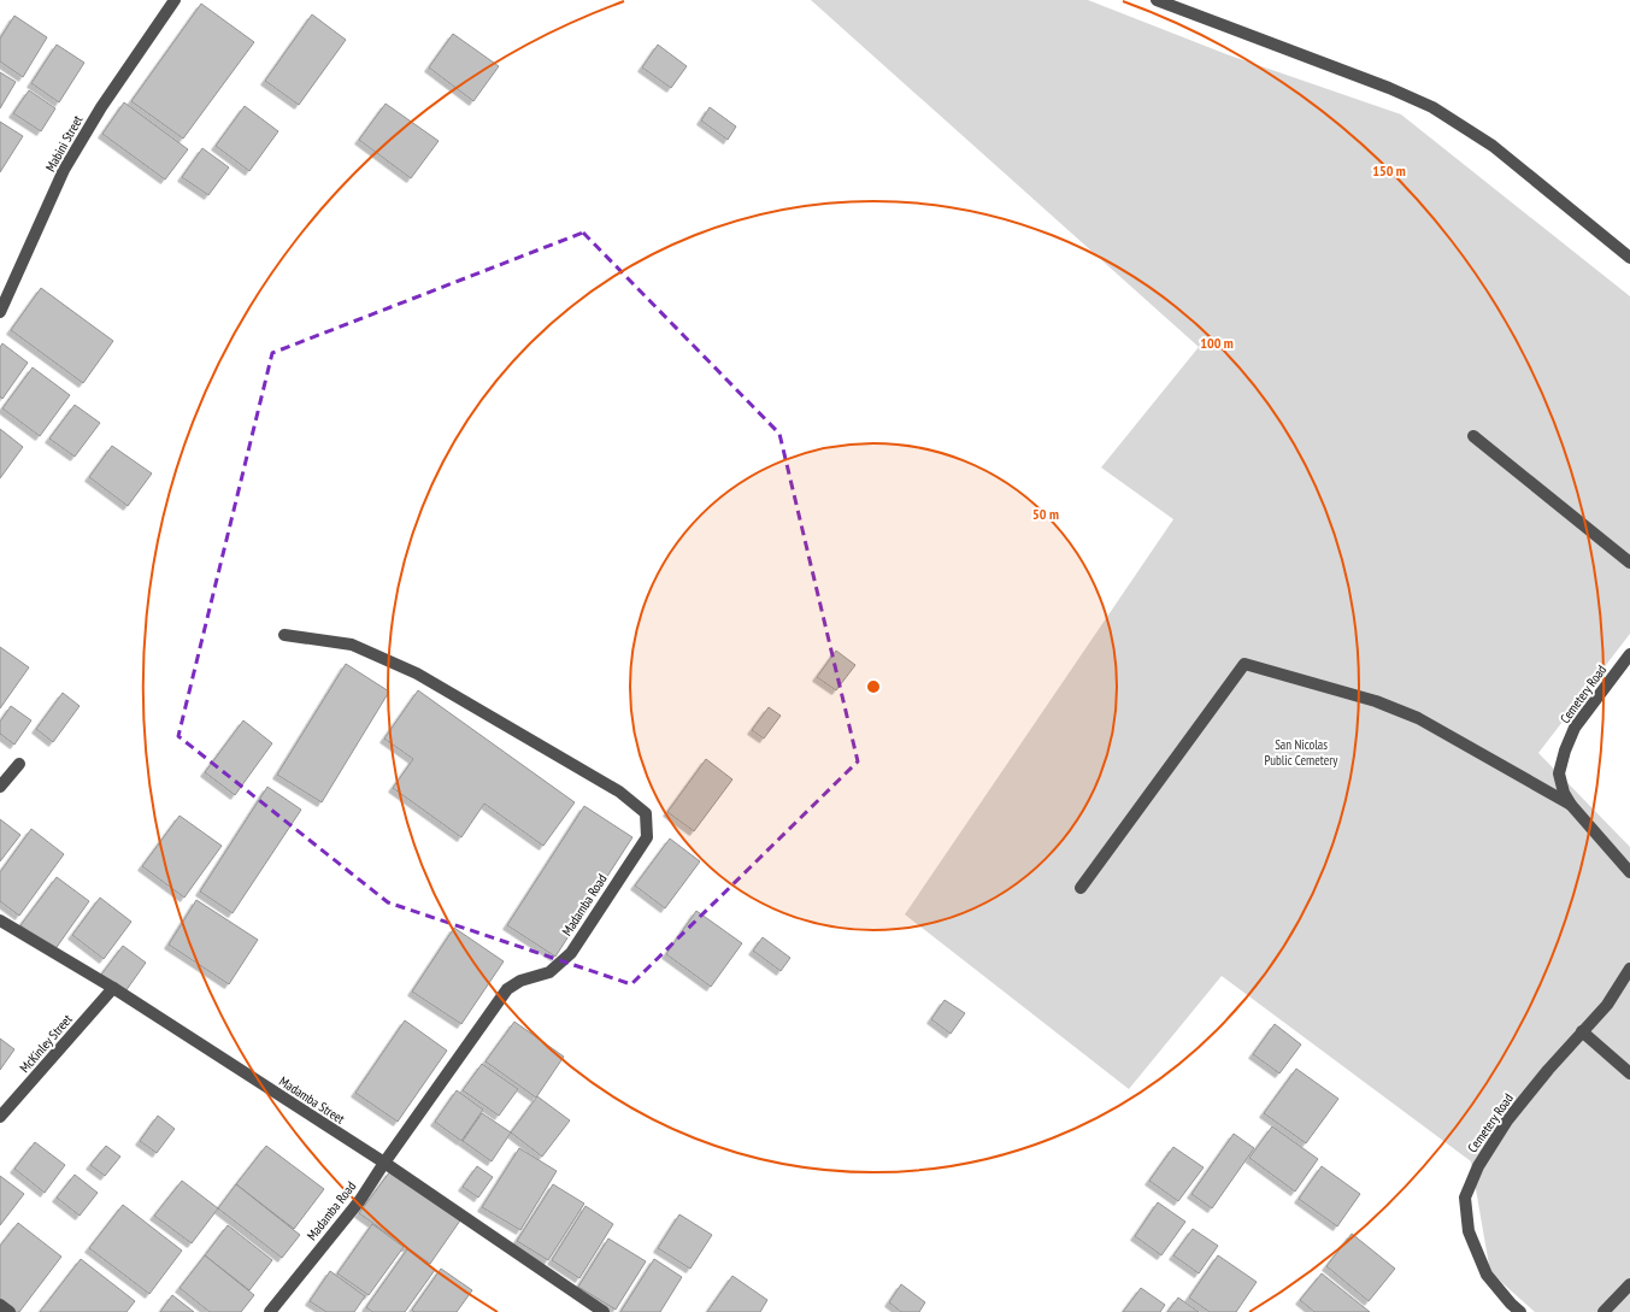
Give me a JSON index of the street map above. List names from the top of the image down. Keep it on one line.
{"streets":{"street":["Mabini Street","Cemetery Road","Madamba Road","McKinley Street","Madamba Street"]},"crossings":[["Madamba Road","Madamba Street"],["McKinley Street","Madamba Street"]],"parks":["San Nicolas Public Cemetery"],"rings":["150 m","100 m","50 m"]}
